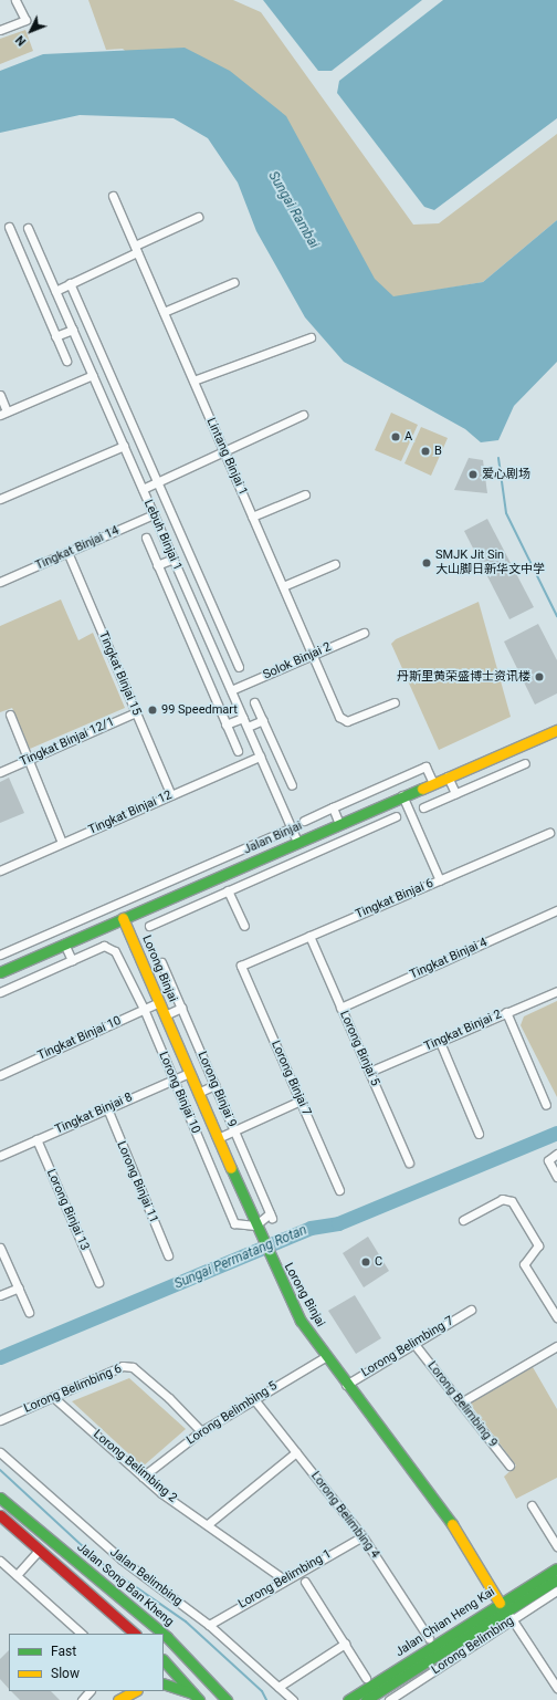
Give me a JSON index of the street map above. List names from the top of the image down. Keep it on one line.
{"streets":{"street":["Lintang Binjai 1","Lebuh Binjai 1","Tingkat Binjai 14","Solok Binjai 2","Tingkat Binjai 15","Tingkat Binjai 12/1","Tingkat Binjai 12","Jalan Binjai","Tingkat Binjai 6","Tingkat Binjai 4","Lorong Binjai","Tingkat Binjai 2","Tingkat Binjai 10","Lorong Binjai 5","Lorong Binjai 7","Lorong Binjai 9","Lorong Binjai 10","Tingkat Binjai 8","Lorong Binjai 11","Lorong Binjai 13","Lorong Belimbing 7","Lorong Belimbing 6","Lorong Belimbing 9","Lorong Belimbing 5","Lorong Belimbing 2","Lorong Belimbing 4","Jalan Belimbing","Lorong Belimbing 1","Jalan Song Ban Kheng","Jalan Chian Heng Kai","Lorong Belimbing"]},"crossings":[["Lintang Binjai 1","Solok Binjai 2"],["Lebuh Binjai 1","Tingkat Binjai 14"],["Lebuh Binjai 1","Solok Binjai 2"],["Lebuh Binjai 1","Tingkat Binjai 12"],["Lebuh Binjai 1","Jalan Binjai"],["Tingkat Binjai 14","Tingkat Binjai 15"],["Tingkat Binjai 15","Tingkat Binjai 12/1"],["Tingkat Binjai 15","Tingkat Binjai 12"],["Jalan Binjai","Lorong Binjai"],["Tingkat Binjai 6","Lorong Binjai 5"],["Tingkat Binjai 6","Lorong Binjai 7"],["Tingkat Binjai 4","Lorong Binjai 5"],["Lorong Binjai","Tingkat Binjai 10"],["Lorong Binjai","Lorong Binjai 9"],["Lorong Binjai","Lorong Binjai 10"],["Lorong Binjai","Tingkat Binjai 8"],["Lorong Binjai","Lorong Belimbing 7"],["Lorong Binjai","Lorong Belimbing 5"],["Lorong Binjai","Jalan Chian Heng Kai"],["Tingkat Binjai 2","Lorong Binjai 5"],["Tingkat Binjai 10","Lorong Binjai 10"],["Lorong Binjai 9","Lorong Binjai 10"],["Lorong Binjai 10","Tingkat Binjai 8"],["Tingkat Binjai 8","Lorong Binjai 11"],["Tingkat Binjai 8","Lorong Binjai 13"],["Lorong Belimbing 7","Lorong Belimbing 9"],["Lorong Belimbing 6","Lorong Belimbing 5"],["Lorong Belimbing 6","Lorong Belimbing 2"],["Lorong Belimbing 5","Lorong Belimbing 2"],["Lorong Belimbing 5","Lorong Belimbing 4"],["Lorong Belimbing 2","Lorong Belimbing 1"],["Lorong Belimbing 4","Lorong Belimbing 1"],["Jalan Belimbing","Lorong Belimbing 1"],["Jalan Chian Heng Kai","Lorong Belimbing"]],"water":["Sungai Rambai","Sungai Permatang Rotan"],"places":["A","B","爱心剧场","SMJK Jit Sin 大山脚日新华文中学","丹斯里黄荣盛博士资讯楼","99 Speedmart","C"],"legend":["Fast","Slow"],"north":"bottom left"}
